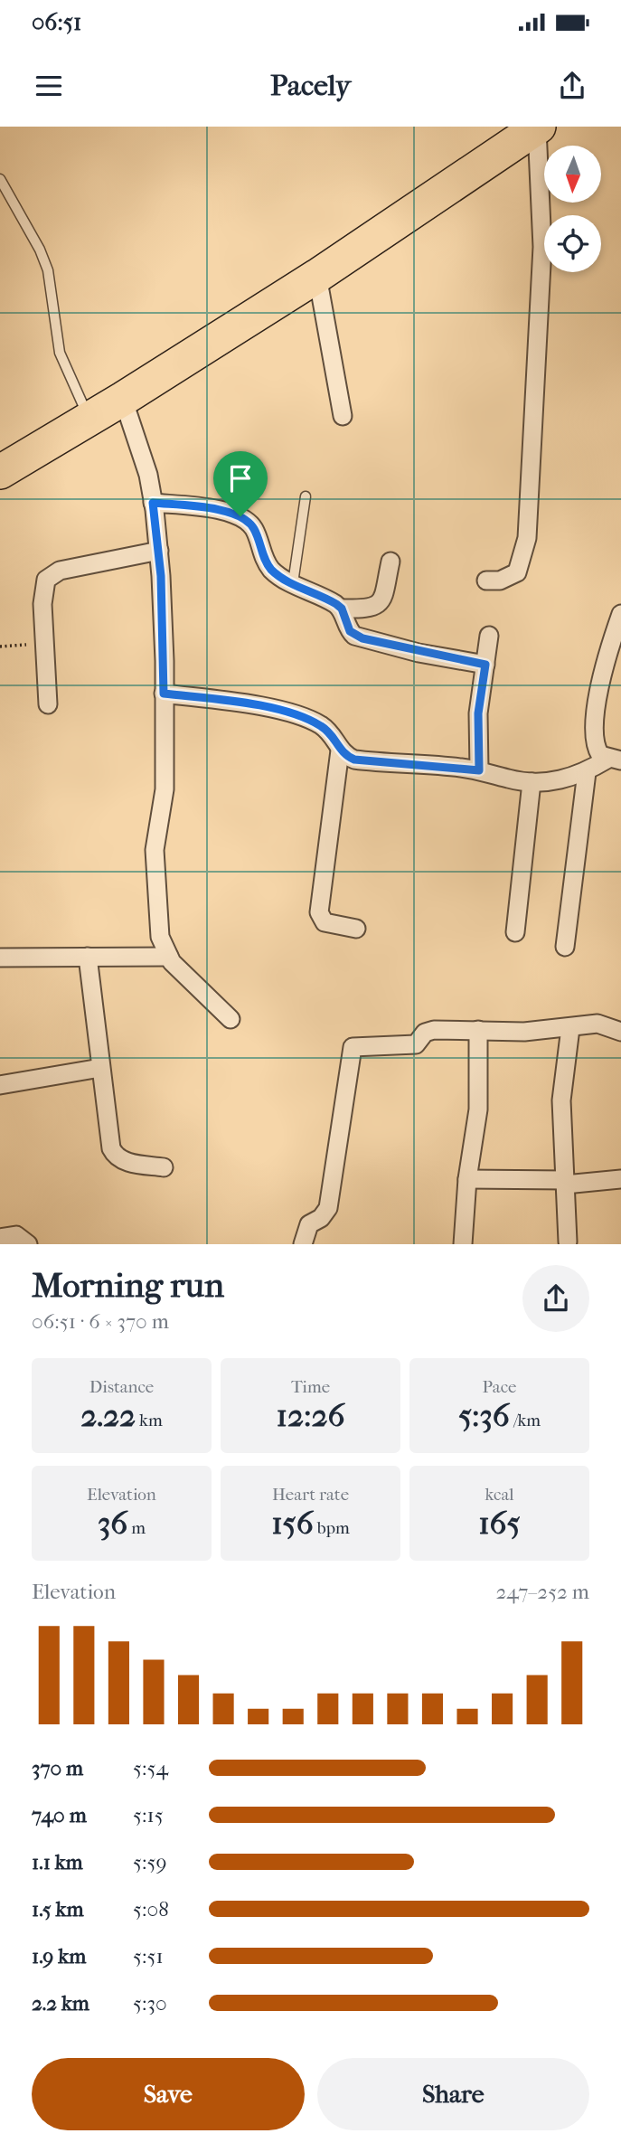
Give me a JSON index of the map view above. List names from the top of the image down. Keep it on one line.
{"north":"bottom","page":{"status":"06:51","header":"Pacely","heading":["Morning run","06:51 · 6 × 370 m"],"stats":[["Distance","2.22 km"],["Time","12:26"],["Pace","5:36 /km"],["Elevation","36 m"],["Heart rate","156 bpm"],["kcal","165"]],"chart":["Elevation","247–252 m"],"list":[{"name":"370 m","note":"5:54"},{"name":"740 m","note":"5:15"},{"name":"1.1 km","note":"5:59"},{"name":"1.5 km","note":"5:08"},{"name":"1.9 km","note":"5:51"},{"name":"2.2 km","note":"5:30"}],"buttons":["Save","Share"]}}
